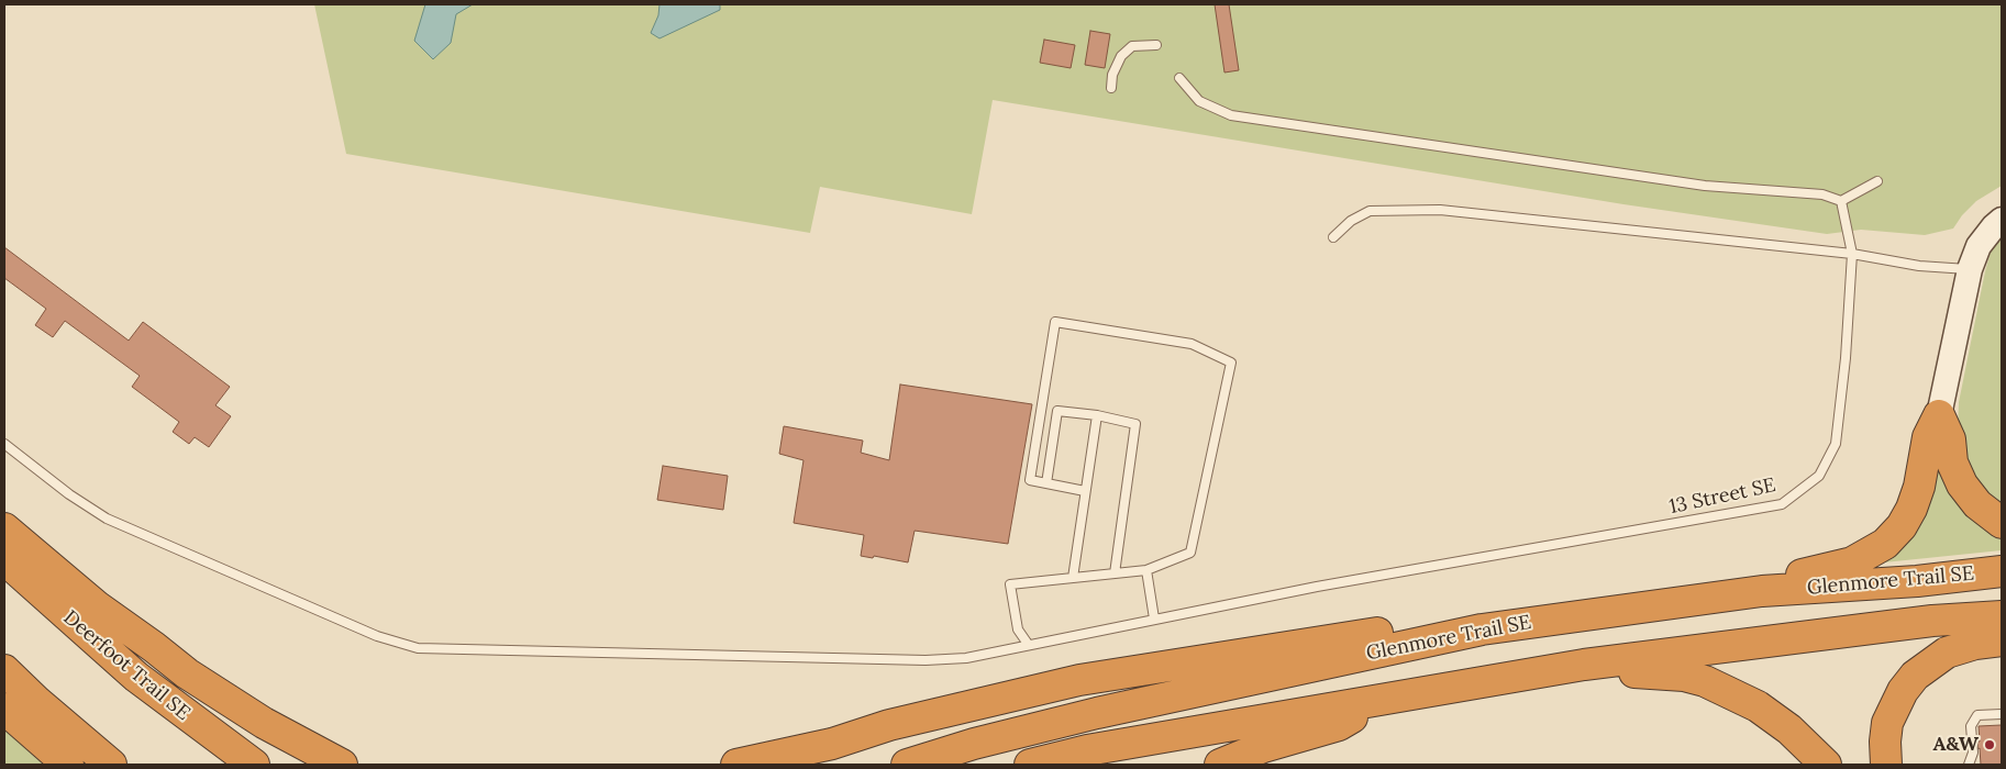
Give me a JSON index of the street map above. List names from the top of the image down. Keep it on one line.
{"streets":{"highway":["Glenmore Trail SE","Deerfoot Trail SE"],"lane":["13 Street SE"]},"places":["A&W"]}
